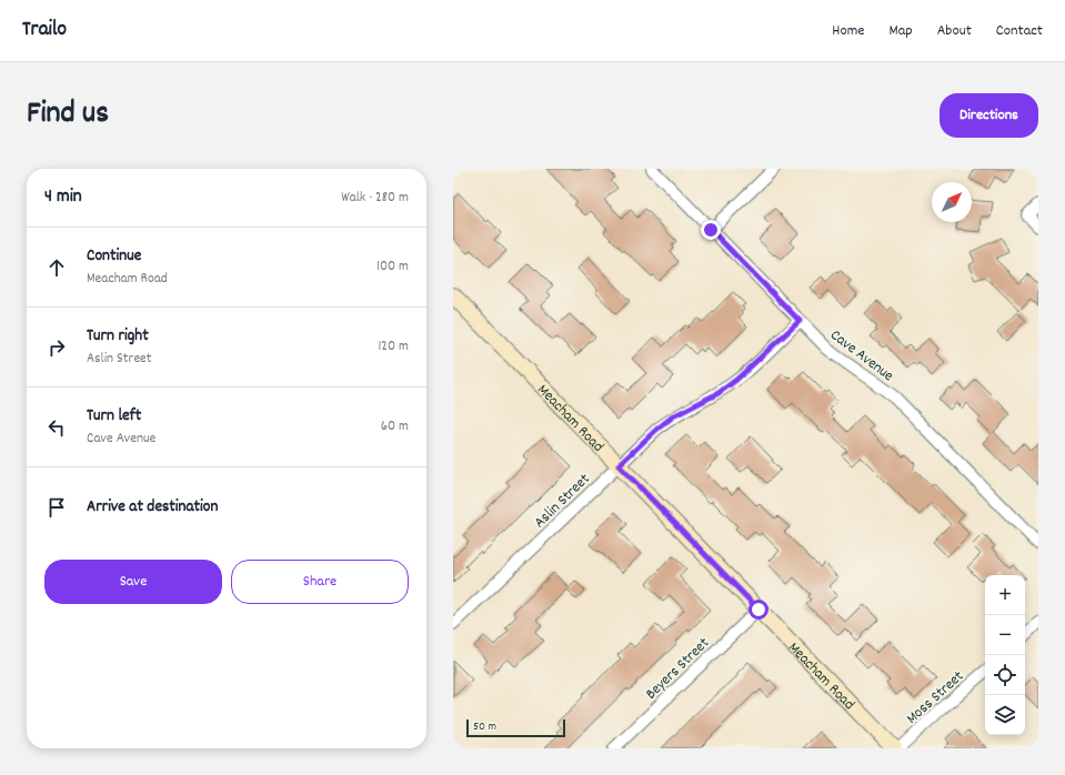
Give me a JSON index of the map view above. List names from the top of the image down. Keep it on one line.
{"streets":{"street":["Cave Avenue","Meacham Road","Aslin Street","Beyers Street","Moss Street"]},"crossings":[["Cave Avenue","Aslin Street"],["Meacham Road","Aslin Street"],["Meacham Road","Beyers Street"]],"scale_bar":"50 m","north":"top right","page":{"header":"Trailo","nav":["Home","Map","About","Contact"],"title":"Find us","buttons":["Directions",["Save","Share"]],"heading":["4 min","Walk · 280 m"],"list":[["Continue","Meacham Road","100 m"],["Turn right","Aslin Street","120 m"],["Turn left","Cave Avenue","60 m"],"Arrive at destination"],"map_buttons":["+","−"],"scale":"50 m"}}
